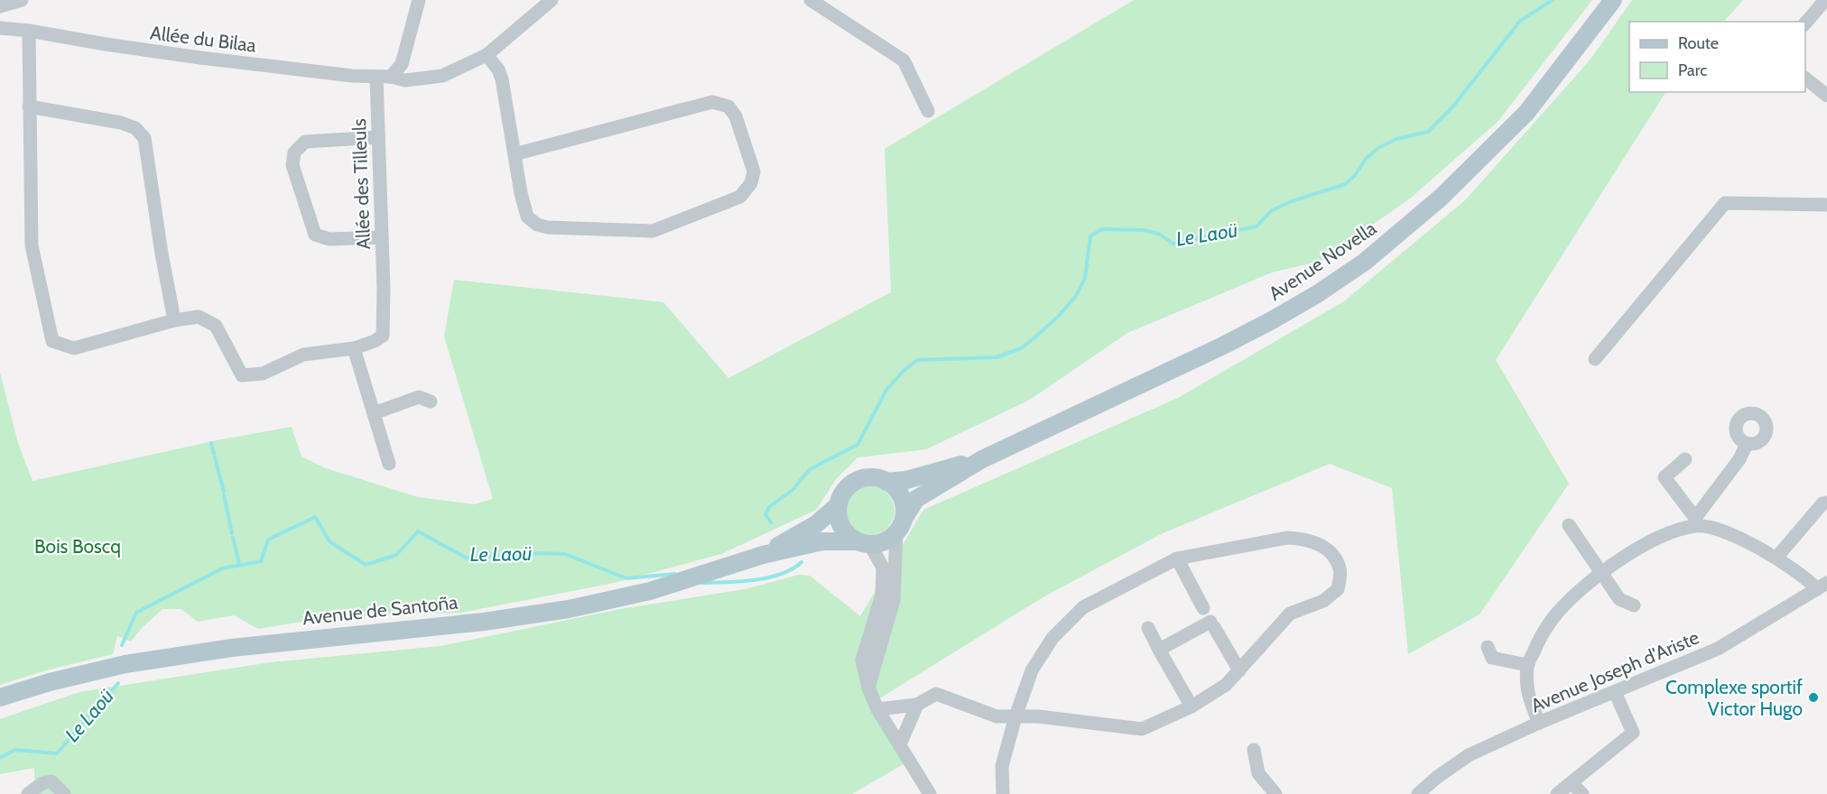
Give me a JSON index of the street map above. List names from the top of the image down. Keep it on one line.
{"streets":{"main road":["Avenue Novella","Avenue de Santoña"],"street":["Allée du Bilaa","Allée des Tilleuls","Avenue Joseph d'Ariste"]},"crossings":[["Allée du Bilaa","Allée des Tilleuls"],["Avenue Novella","Avenue de Santoña"]],"water":["Le Laoü"],"parks":["Bois Boscq"],"places":["Complexe sportif Victor Hugo"],"legend":["Route","Parc"]}
